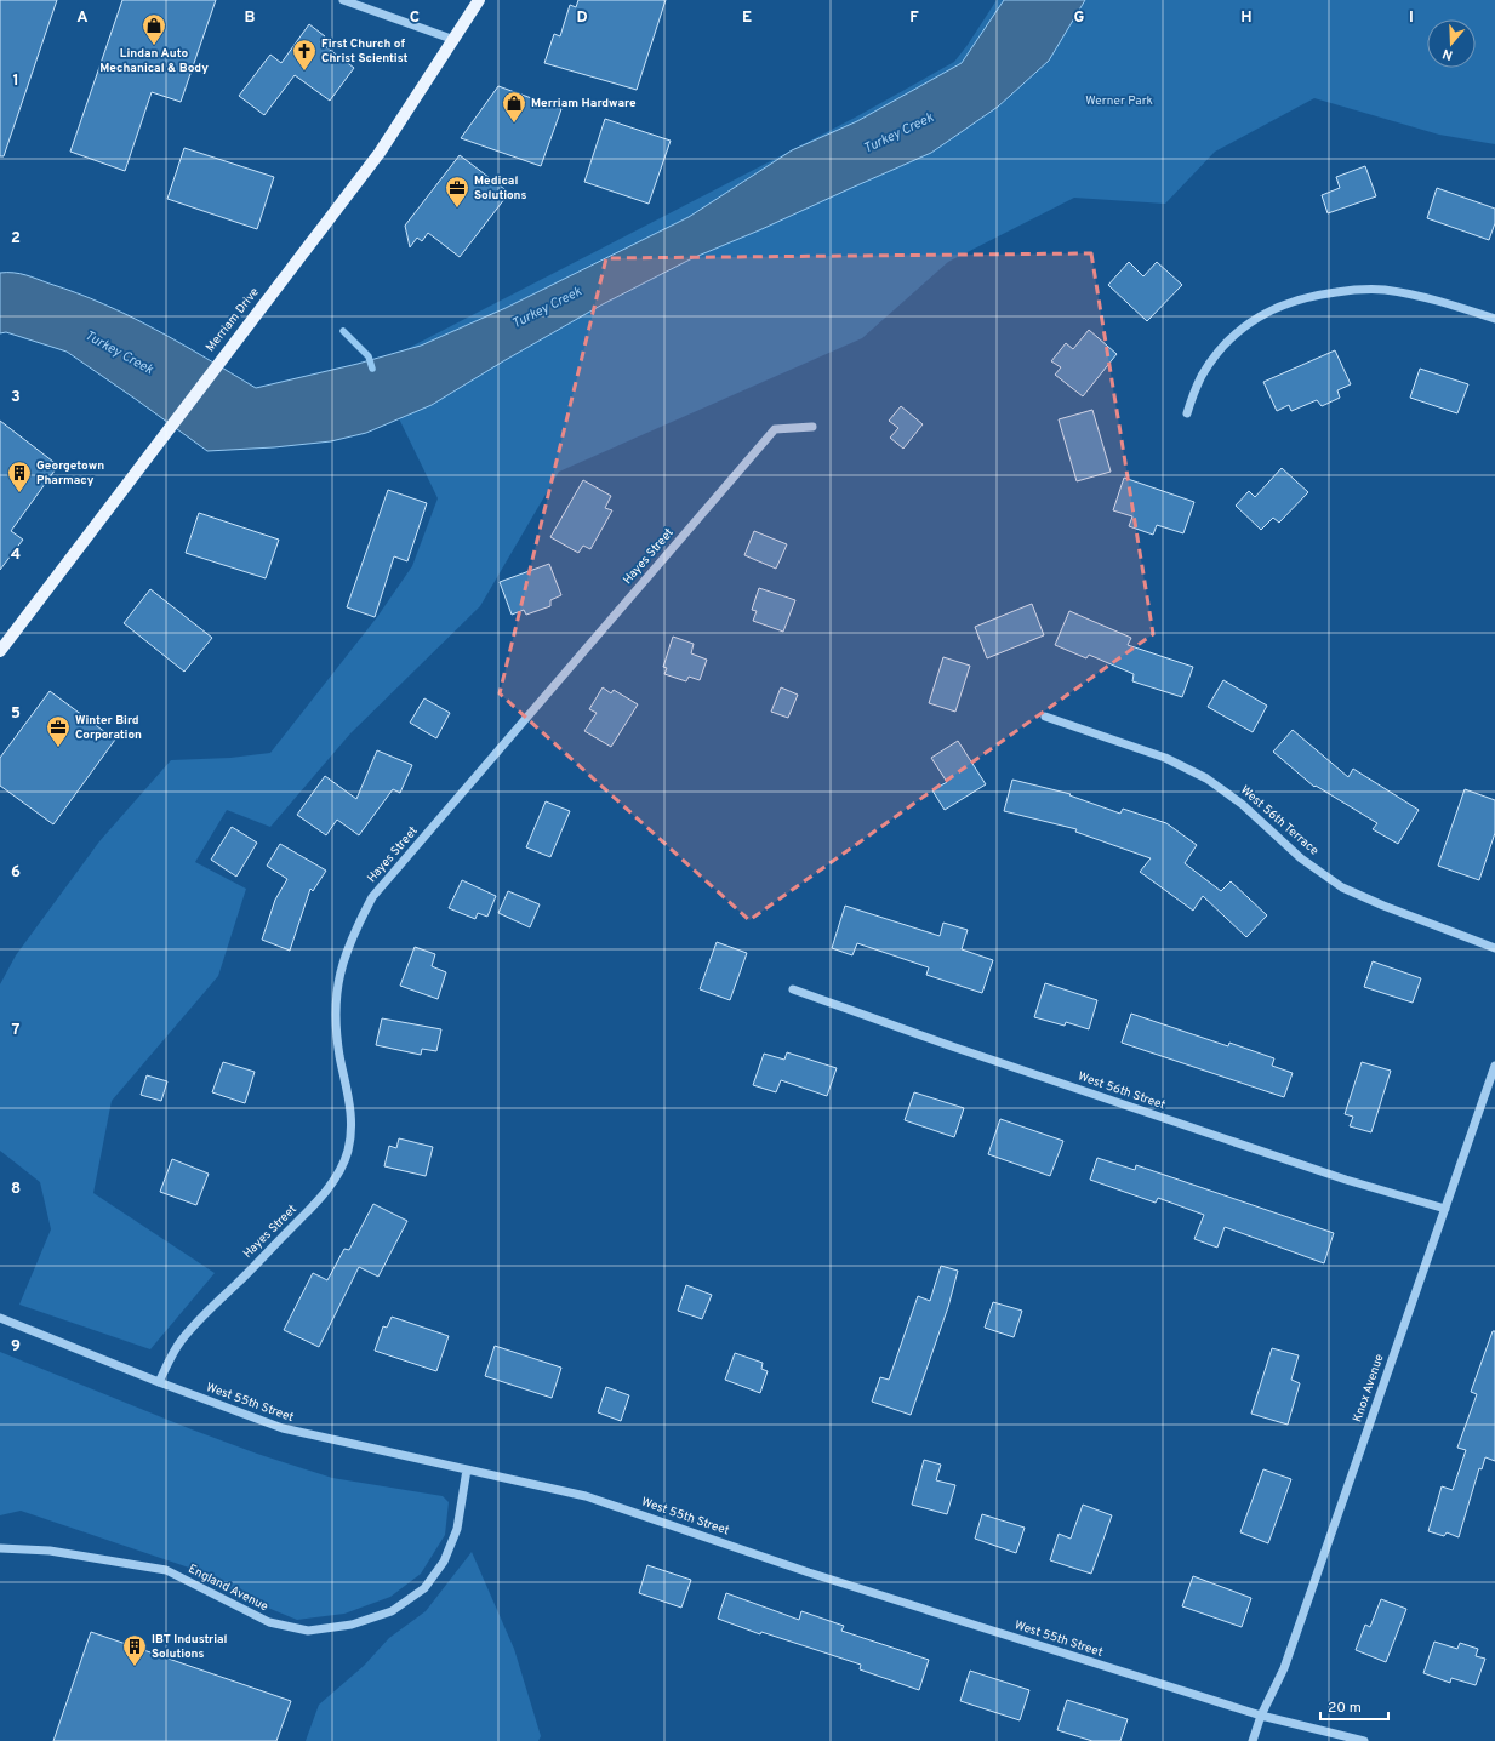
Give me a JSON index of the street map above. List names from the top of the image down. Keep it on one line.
{"streets":{"main road":["Merriam Drive"],"street":["Hayes Street","West 56th Terrace","West 56th Street","Knox Avenue","West 55th Street","England Avenue"]},"crossings":[["Hayes Street","West 55th Street"],["West 56th Street","Knox Avenue"],["Knox Avenue","West 55th Street"],["West 55th Street","England Avenue"]],"water":["Turkey Creek"],"parks":["Werner Park"],"places":{"shop":["Lindan Auto Mechanical & Body","Merriam Hardware"],"church":["First Church of Christ Scientist"],"office":["Medical Solutions","Winter Bird Corporation"],"building":["Georgetown Pharmacy","IBT Industrial Solutions"]},"scale_bar":"20 m","north":"bottom","grid":{"columns":["A","B","C","D","E","F","G","H","I"],"rows":["1","2","3","4","5","6","7","8","9"]}}
